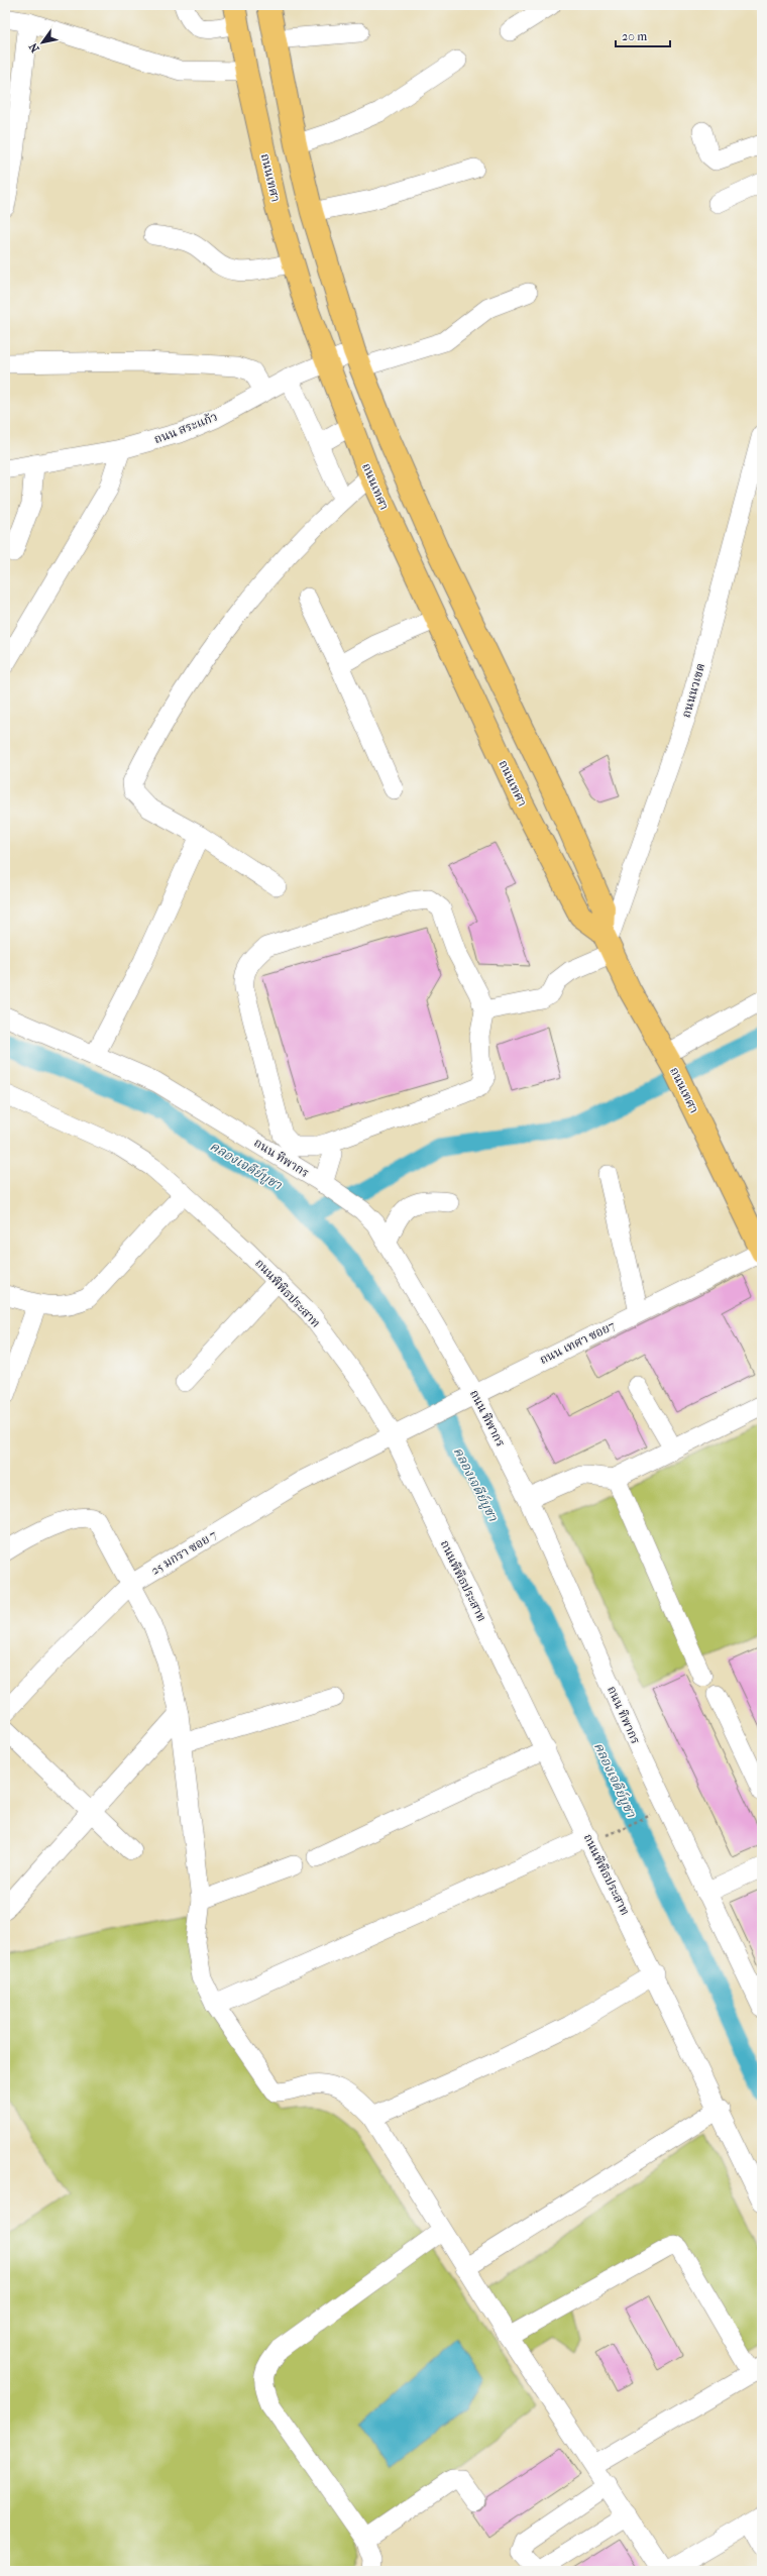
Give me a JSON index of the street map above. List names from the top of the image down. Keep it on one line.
{"streets":{"main road":["ถนนเทศา"],"street":["ถนน สระแก้ว","ถนนนวเขต","ถนน ทิพากร","ถนนพิพิธประสาท","ถนน เทศา ซอย7","25 มกรา ซอย 7"]},"crossings":[["ถนนเทศา","ถนน สระแก้ว"],["ถนนเทศา","ถนนนวเขต"],["ถนนเทศา","ถนน เทศา ซอย7"],["ถนน ทิพากร","ถนน เทศา ซอย7"],["ถนนพิพิธประสาท","ถนน เทศา ซอย7"],["ถนนพิพิธประสาท","25 มกรา ซอย 7"],["ถนน เทศา ซอย7","25 มกรา ซอย 7"]],"water":["คลองเจดีย์บูชา"],"scale_bar":"20 m","north":"bottom left"}
